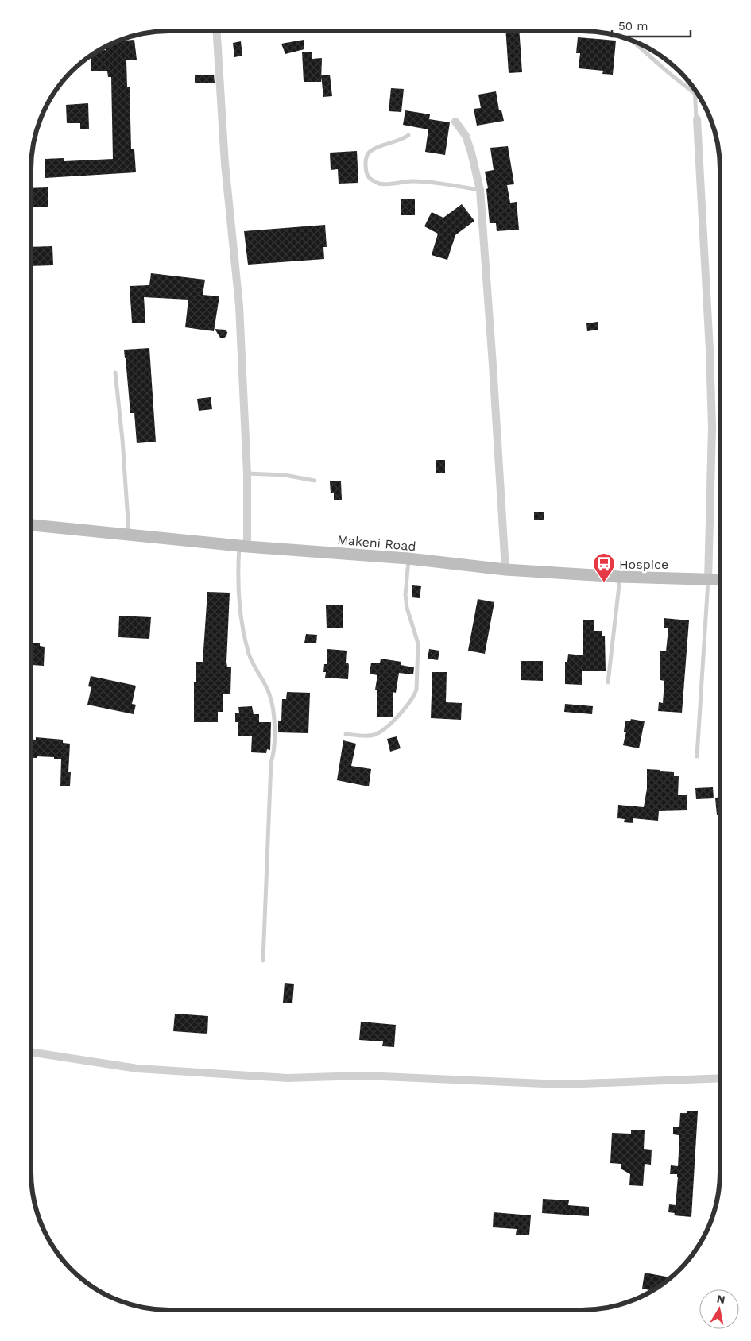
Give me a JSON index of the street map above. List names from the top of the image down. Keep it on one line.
{"streets":{"main road":["Makeni Road"]},"places":{"bus stop":["Hospice"]},"scale_bar":"50 m","north":"top"}
